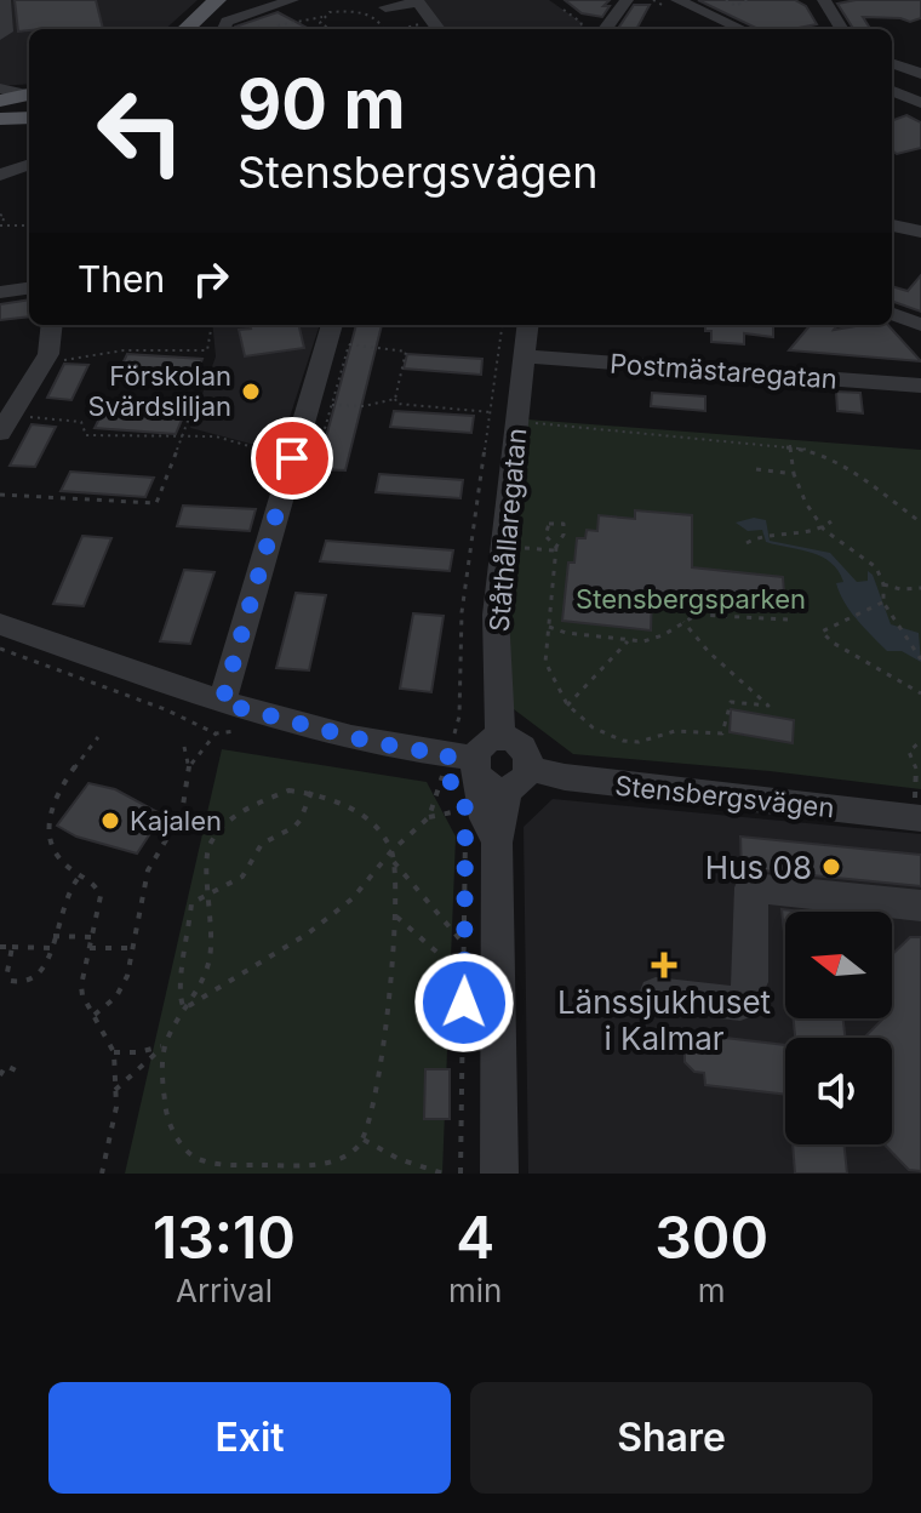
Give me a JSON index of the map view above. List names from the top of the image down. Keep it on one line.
{"streets":{"street":["Postmästaregatan","Ståthållaregatan","Stensbergsvägen"]},"crossings":[["Postmästaregatan","Ståthållaregatan"]],"parks":["Stensbergsparken"],"places":{"other":["Förskolan Svärdsliljan","Kajalen","Hus 08"],"health":["Länssjukhuset i Kalmar"]},"north":"left","page":{"turn":["90 m","Stensbergsvägen"],"then":"Then","eta":["13:10","Arrival","4","min","300","m"],"buttons":["Exit","Share"]}}
